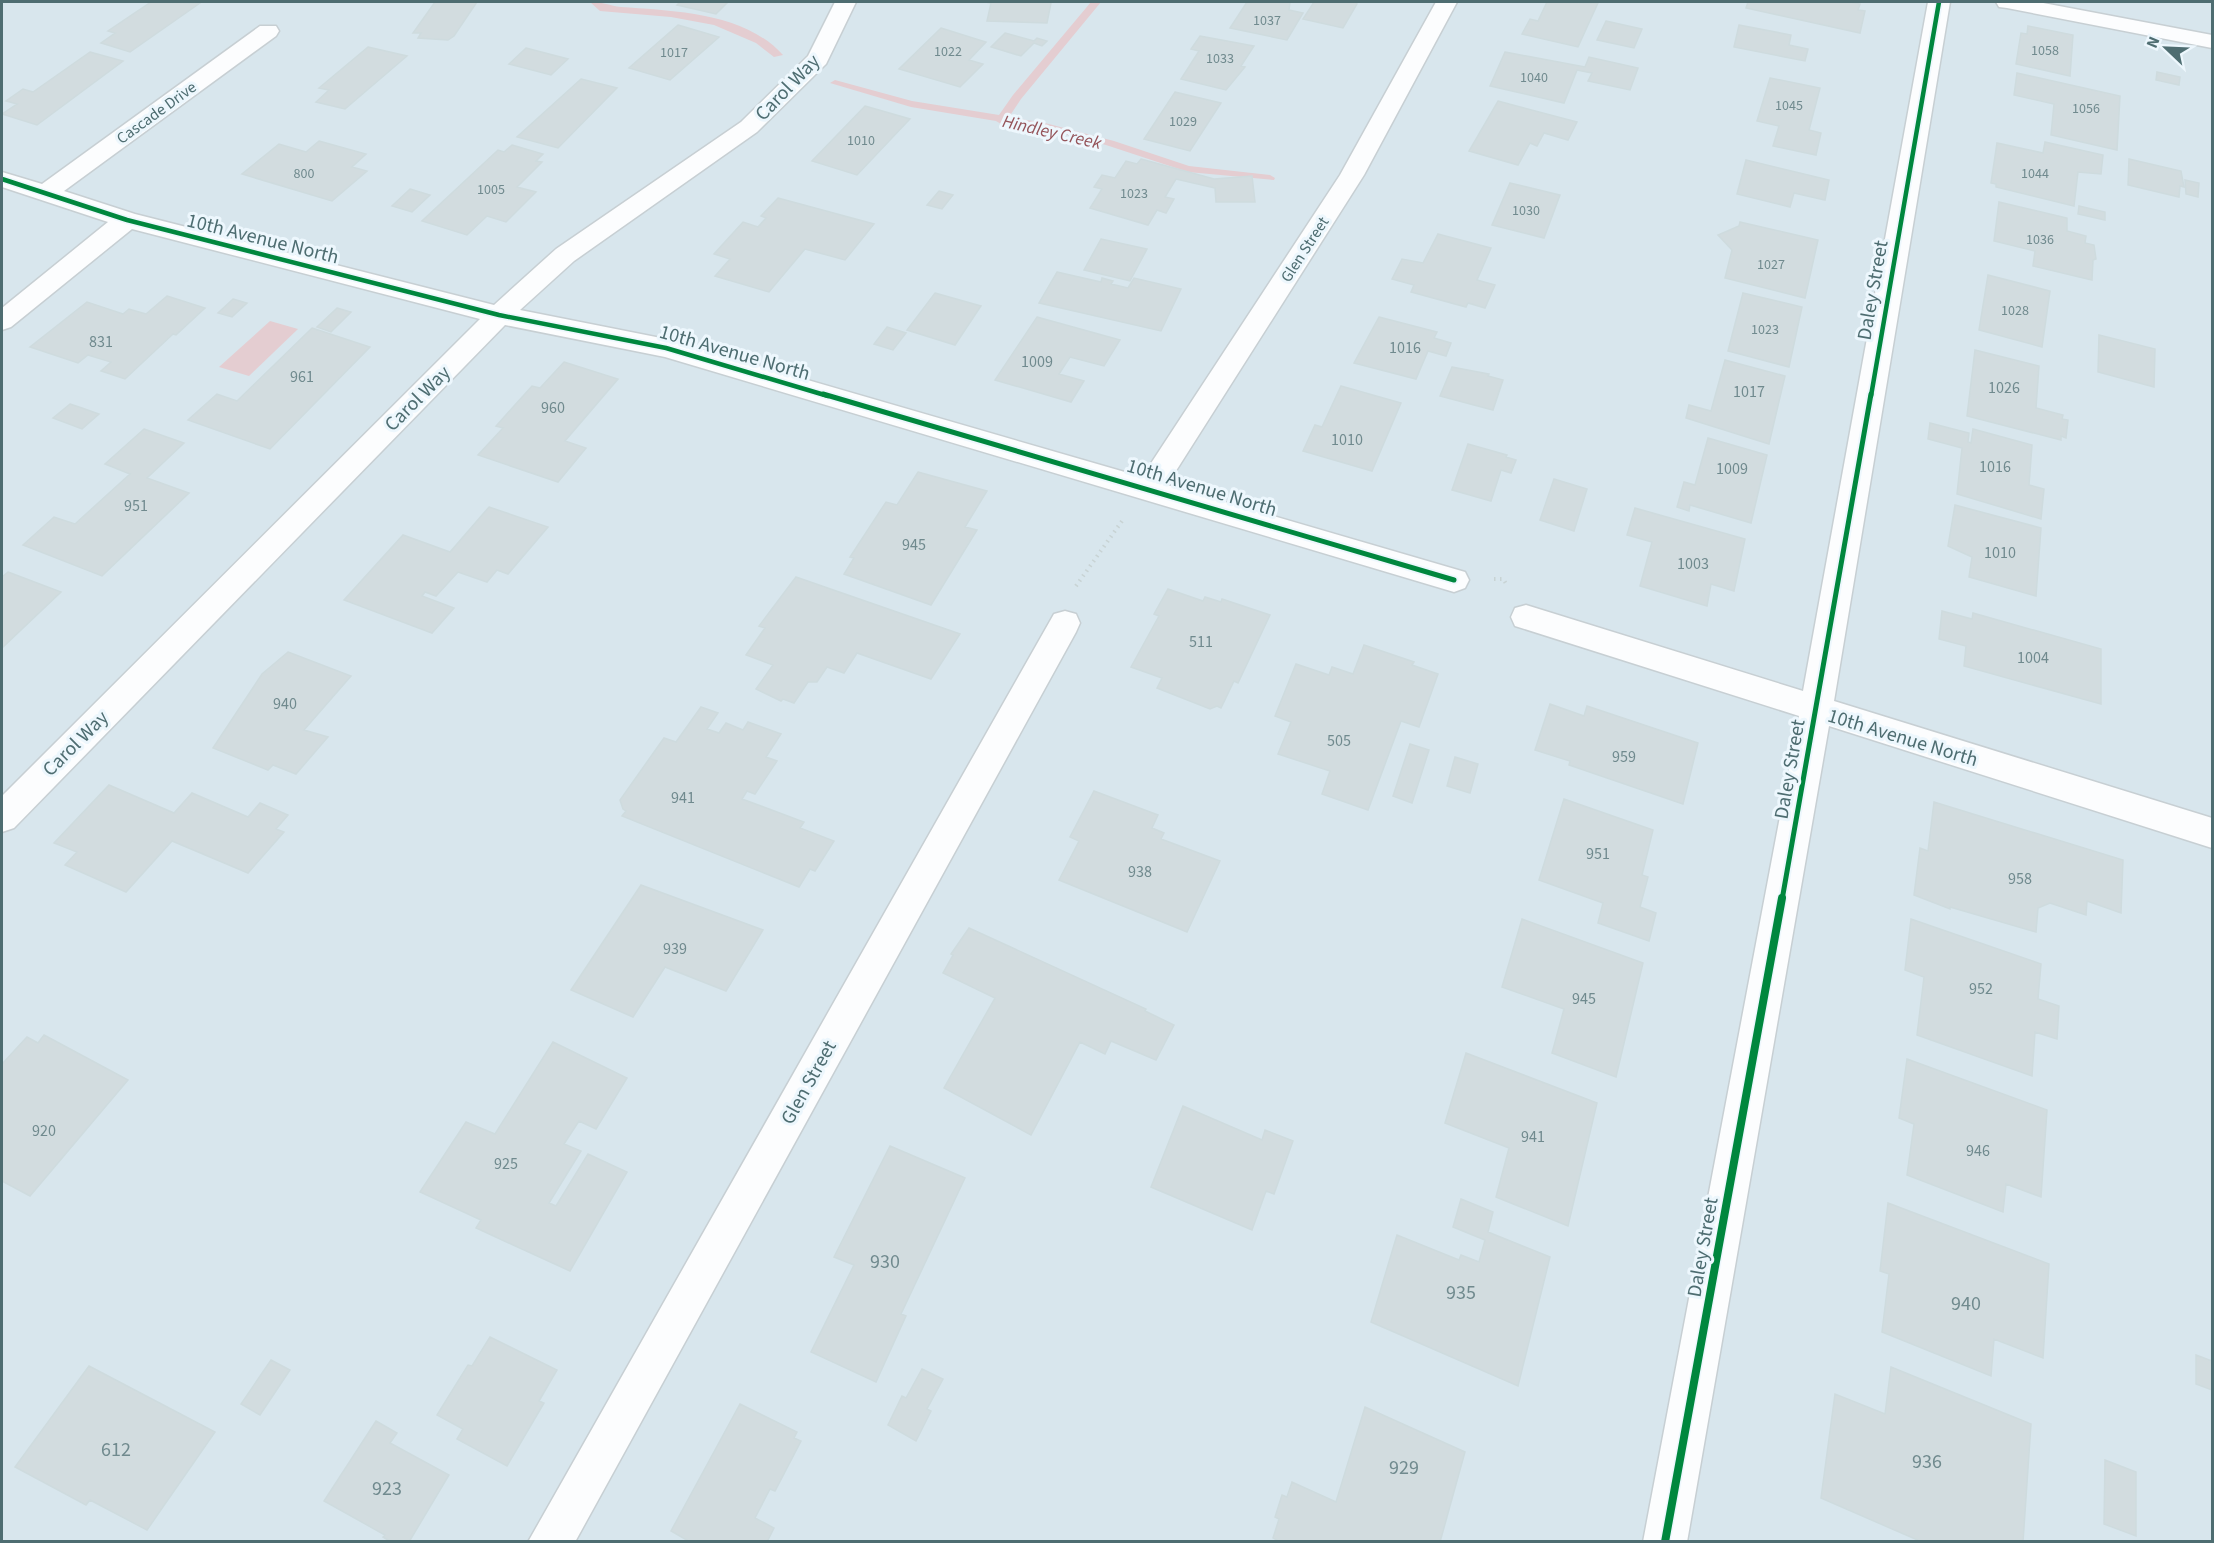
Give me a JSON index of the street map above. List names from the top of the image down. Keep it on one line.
{"streets":{"street":["Carol Way","Cascade Drive","10th Avenue North","Glen Street","Daley Street"]},"crossings":[["Carol Way","10th Avenue North"],["Cascade Drive","10th Avenue North"],["10th Avenue North","Glen Street"],["10th Avenue North","Daley Street"]],"water":["Hindley Creek"],"house_numbers":["1037","1058","1022","1017","1033","1040","1045","1056","1029","1010","800","1044","1005","1023","1030","1036","1027","1028","1023","831","1016","1009","961","1026","1017","960","1010","1016","1009","951","945","1010","1003","511","1004","940","505","959","941","951","938","958","939","952","945","920","941","946","925","930","935","940","612","936","929","923"],"north":"top left"}
